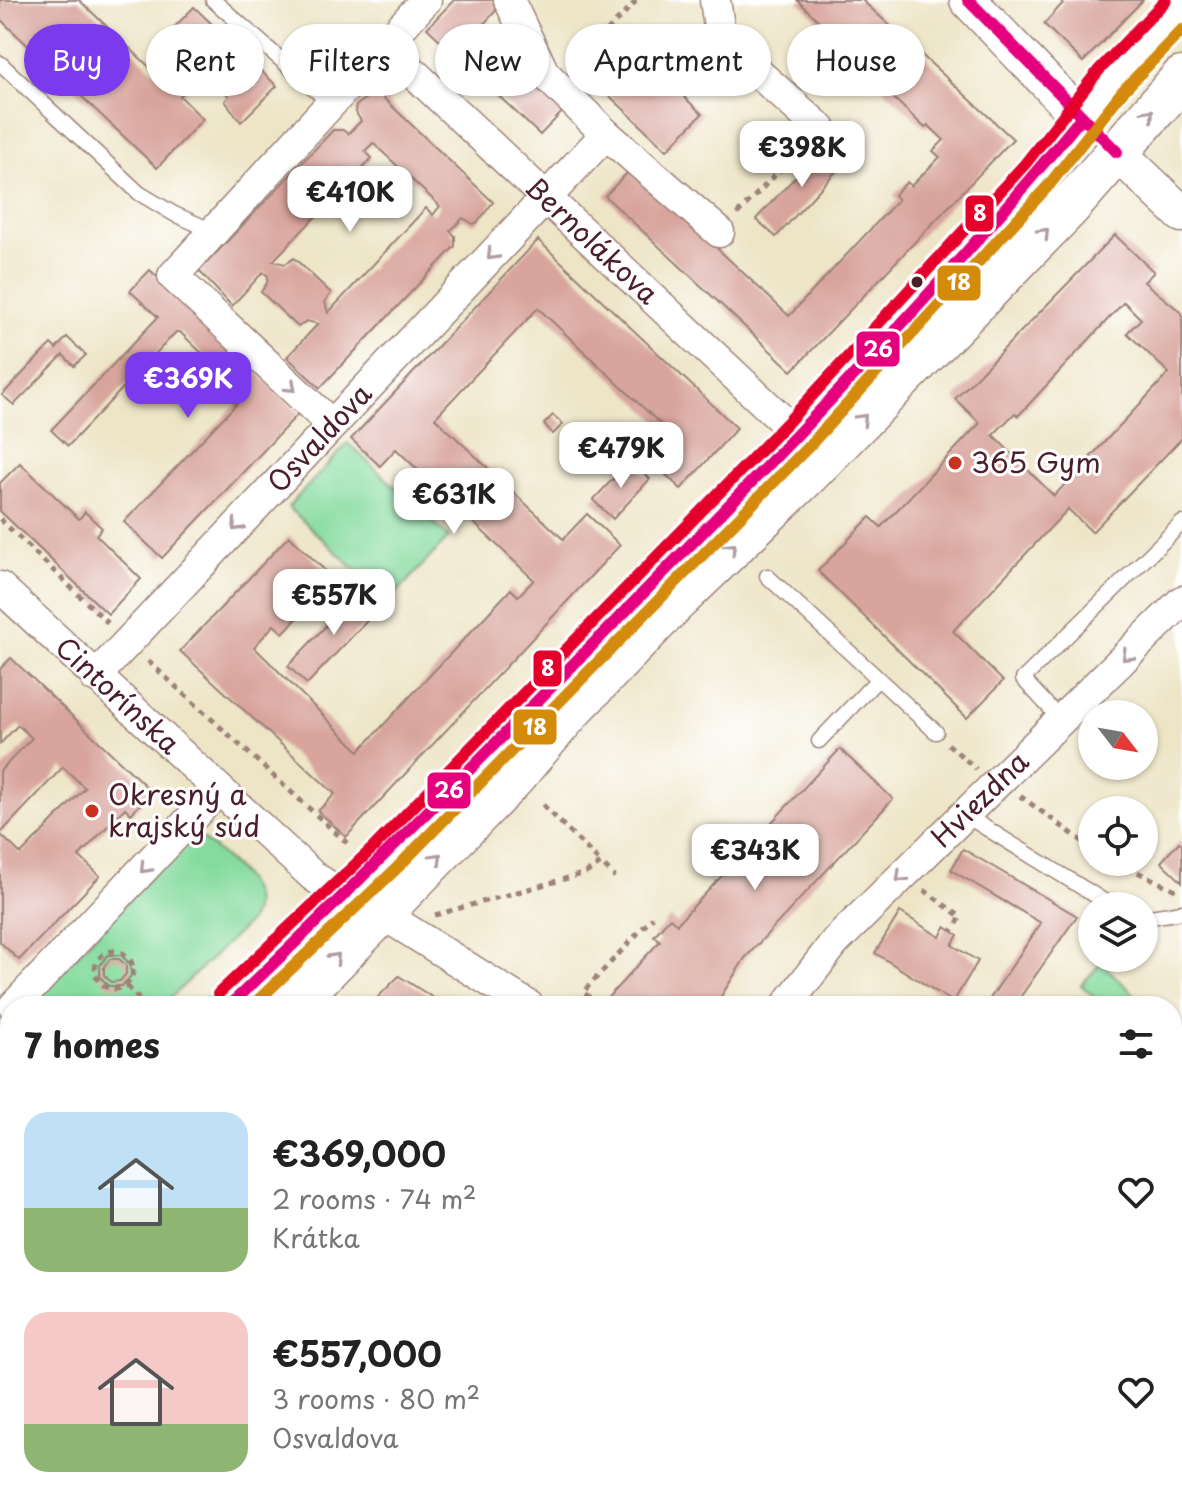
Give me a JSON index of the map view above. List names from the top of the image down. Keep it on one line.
{"streets":{"street":["Bernolákova","Osvaldova","Cintorínska","Hviezdna"]},"crossings":[["Bernolákova","Osvaldova"],["Osvaldova","Cintorínska"]],"one_way":["Osvaldova","Hviezdna"],"places":["365 Gym","Okresný a krajský súd"],"lines":["transit line 26","transit line 8","transit line 18"],"north":"bottom right","page":{"chip":["Buy","Rent","Filters","New","Apartment","House"],"price":["€398K","€410K","€369K","€479K","€631K","€557K","€343K"],"heading":"7 homes","list":[{"name":"€369,000","note":"2 rooms · 74 m² · Krátka"},{"name":"€557,000","note":"3 rooms · 80 m² · Osvaldova"}]}}
